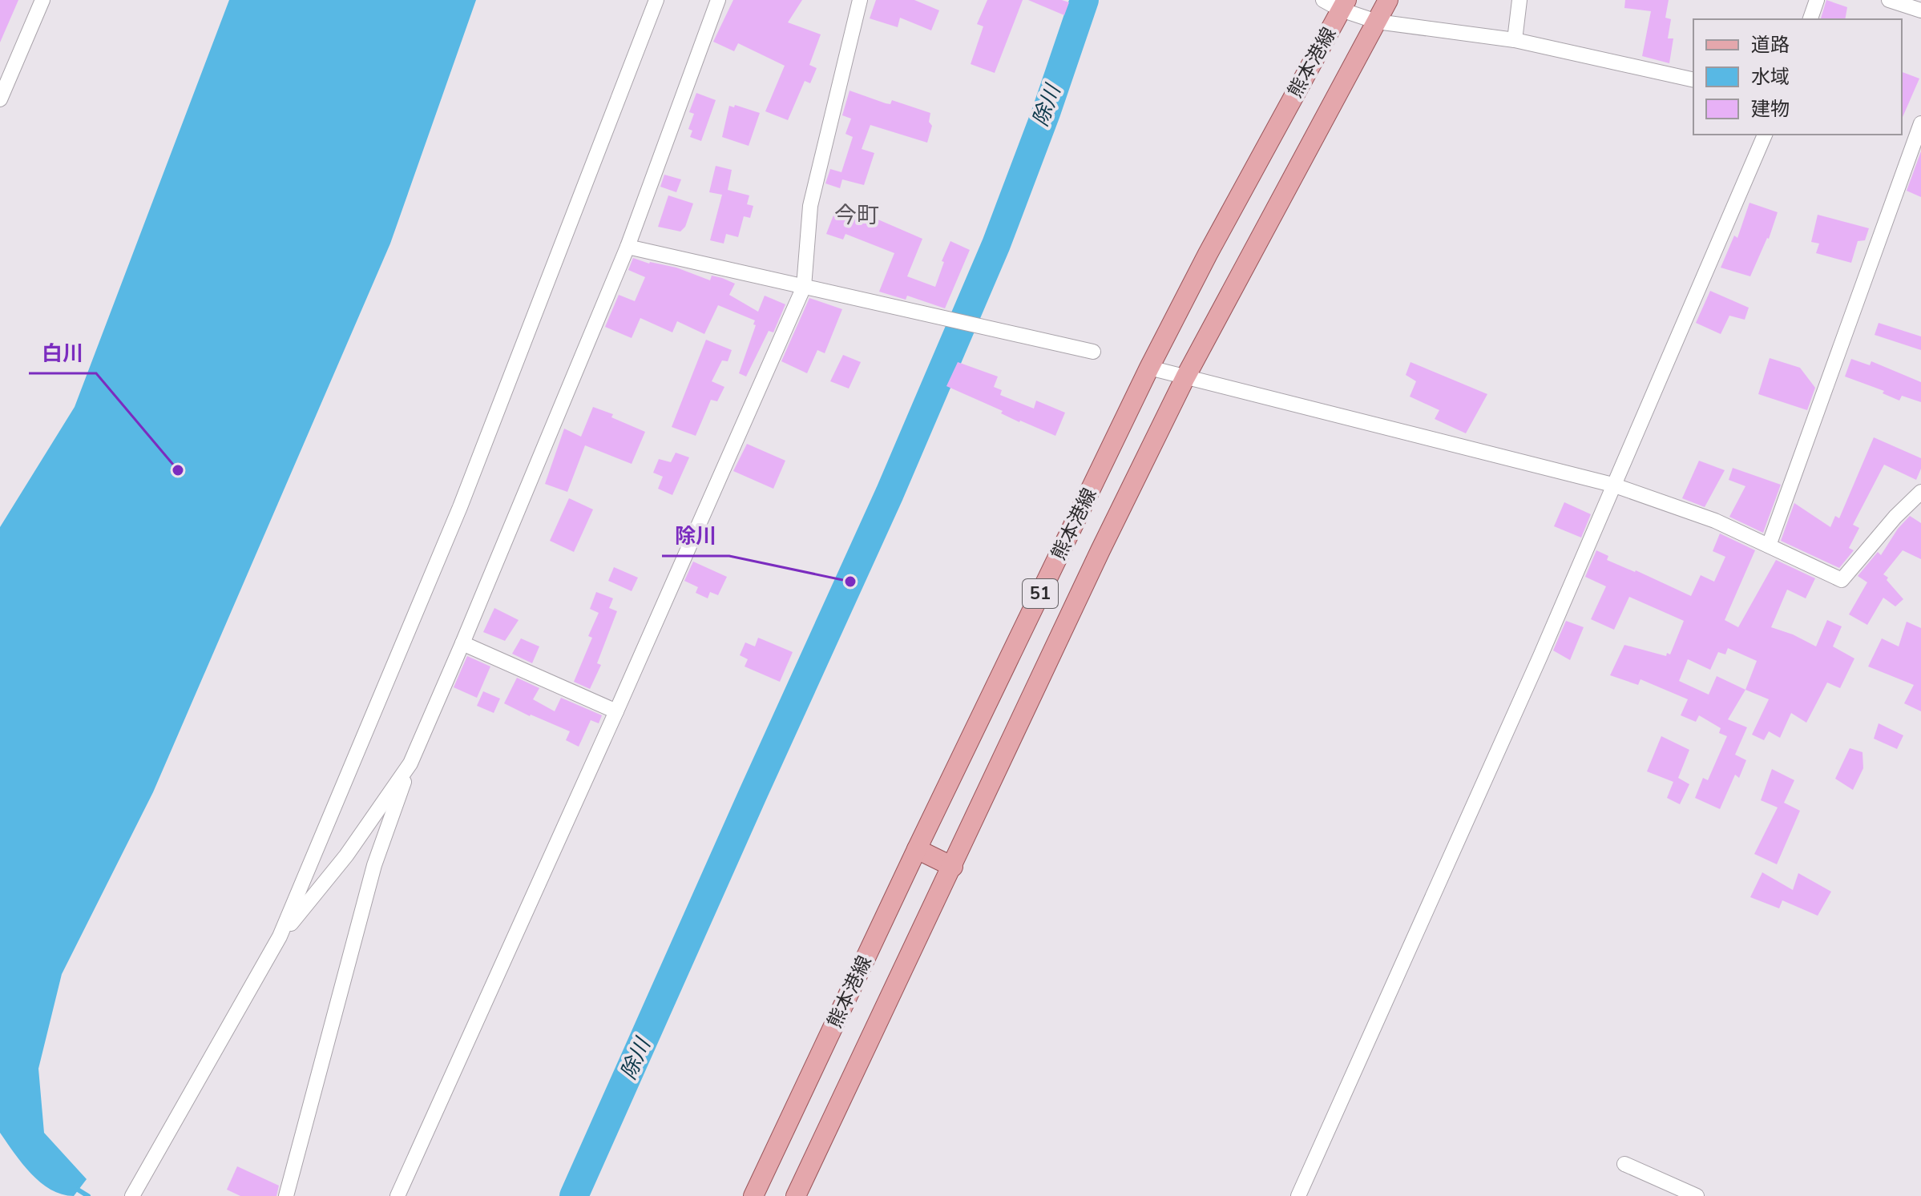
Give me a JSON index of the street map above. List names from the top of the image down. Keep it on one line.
{"streets":{"main road":["熊本港線","51"]},"districts":["今町"],"water":["除川"],"places":["白川","除川"],"legend":["道路","水域","建物"]}
